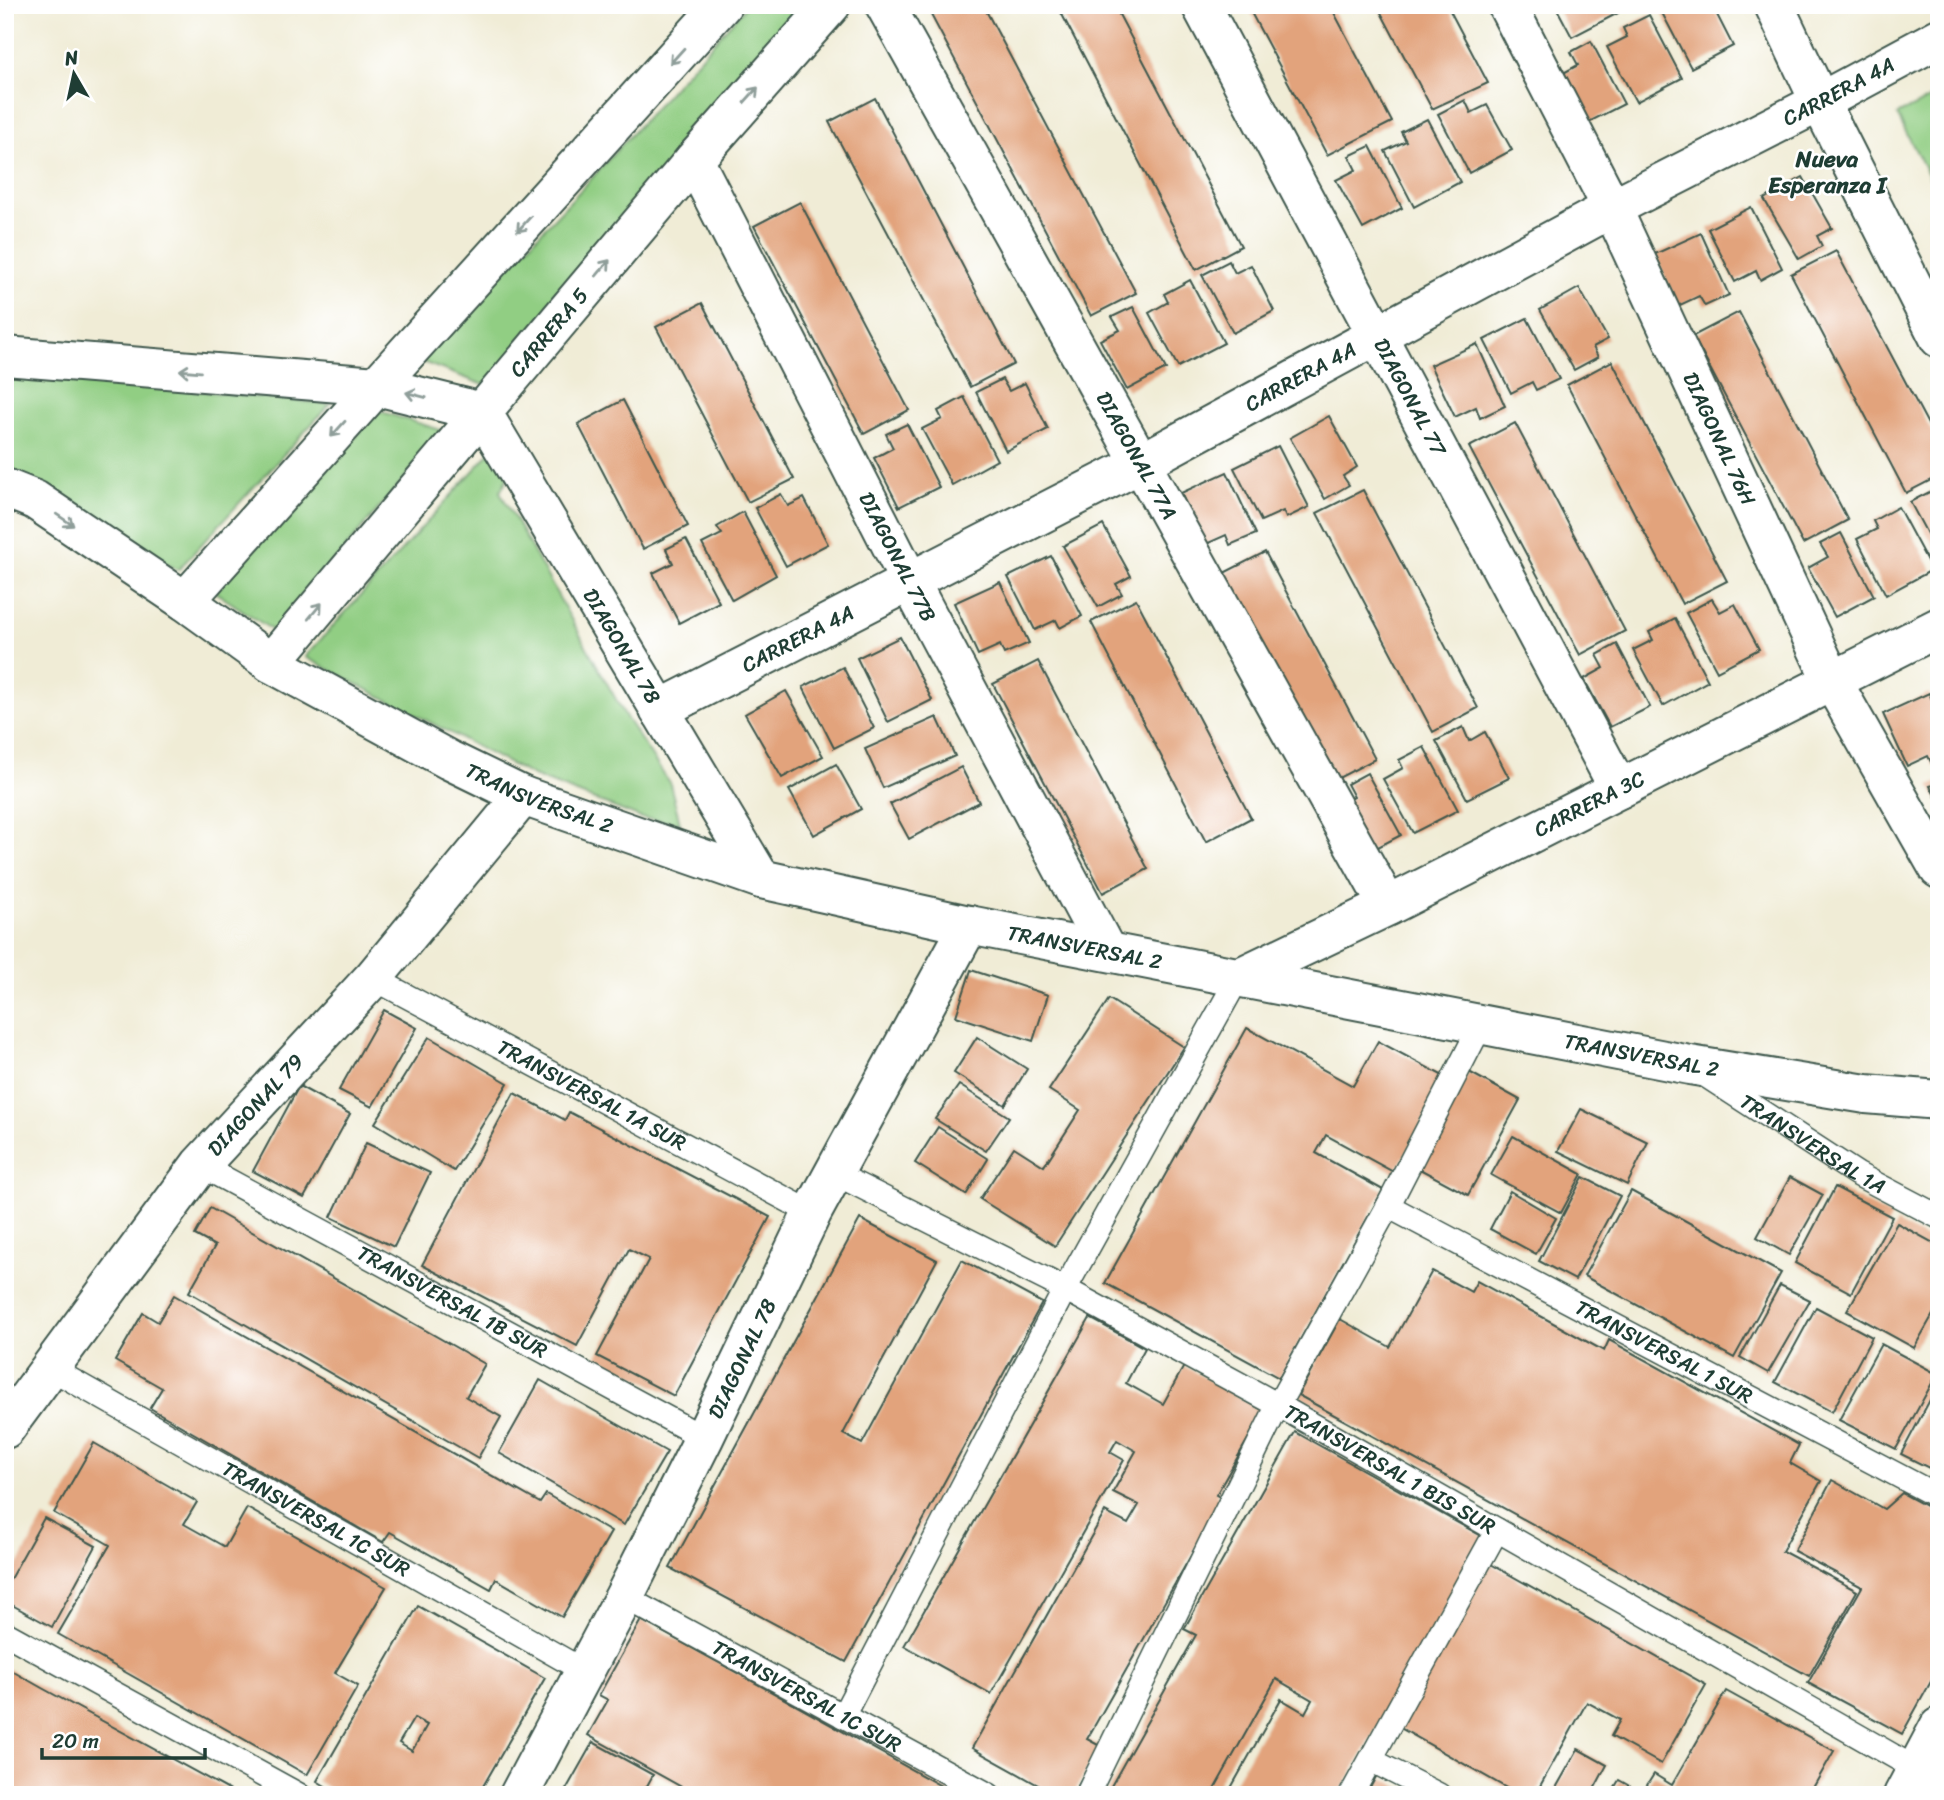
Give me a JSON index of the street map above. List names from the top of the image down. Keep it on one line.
{"streets":{"street":["CARRERA 4A","CARRERA 5","DIAGONAL 77","DIAGONAL 76H","DIAGONAL 77A","DIAGONAL 77B","DIAGONAL 78","TRANSVERSAL 2","CARRERA 3C","DIAGONAL 79"],"lane":["TRANSVERSAL 1A SUR","TRANSVERSAL 1A","TRANSVERSAL 1B SUR","TRANSVERSAL 1 SUR","TRANSVERSAL 1 BIS SUR","TRANSVERSAL 1C SUR"]},"crossings":[["CARRERA 4A","DIAGONAL 77"],["CARRERA 4A","DIAGONAL 76H"],["CARRERA 4A","DIAGONAL 77A"],["CARRERA 4A","DIAGONAL 77B"],["CARRERA 4A","DIAGONAL 78"],["CARRERA 5","DIAGONAL 77B"],["CARRERA 5","DIAGONAL 78"],["CARRERA 5","TRANSVERSAL 2"],["DIAGONAL 77","CARRERA 3C"],["DIAGONAL 76H","CARRERA 3C"],["DIAGONAL 77A","CARRERA 3C"],["DIAGONAL 77B","TRANSVERSAL 2"],["DIAGONAL 78","TRANSVERSAL 2"],["DIAGONAL 78","TRANSVERSAL 1A SUR"],["DIAGONAL 78","TRANSVERSAL 1B SUR"],["DIAGONAL 78","TRANSVERSAL 1 BIS SUR"],["DIAGONAL 78","TRANSVERSAL 1C SUR"],["TRANSVERSAL 2","CARRERA 3C"],["TRANSVERSAL 2","DIAGONAL 79"],["TRANSVERSAL 2","TRANSVERSAL 1A"],["TRANSVERSAL 1A SUR","DIAGONAL 79"],["DIAGONAL 79","TRANSVERSAL 1B SUR"],["DIAGONAL 79","TRANSVERSAL 1C SUR"]],"districts":["Nueva Esperanza I"],"scale_bar":"20 m","north":"top"}
